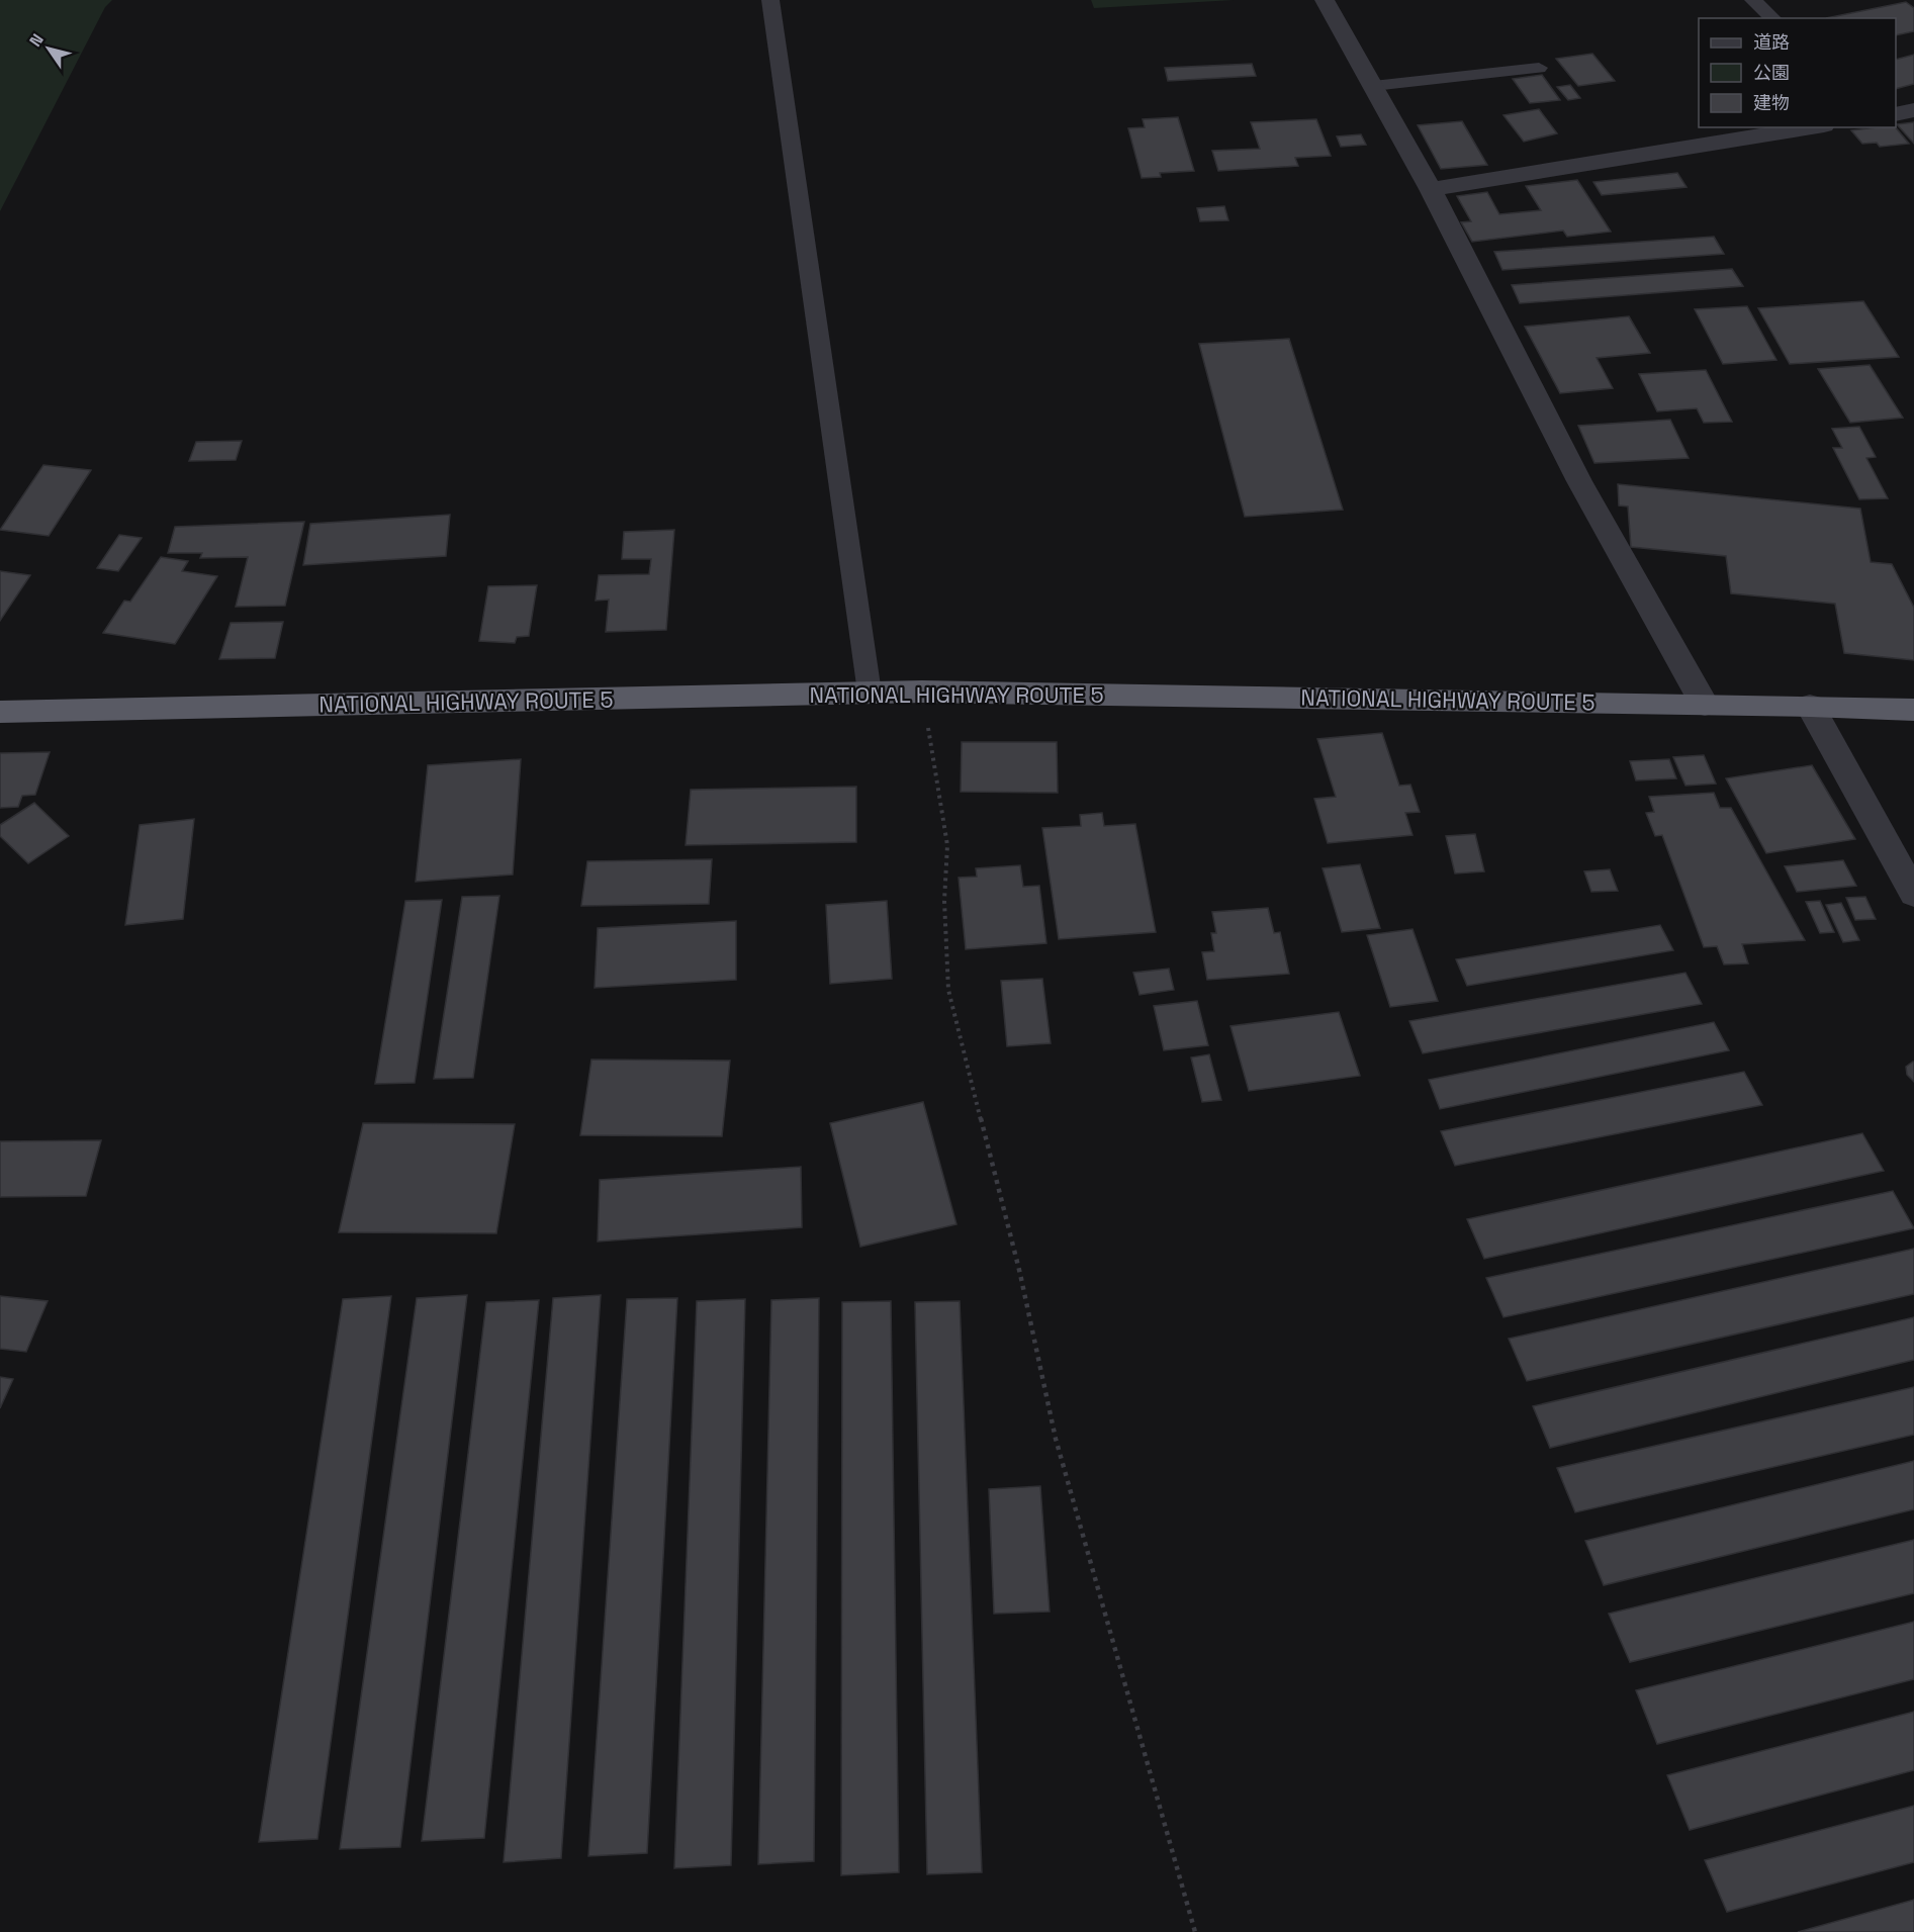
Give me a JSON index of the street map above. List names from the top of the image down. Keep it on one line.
{"streets":{"highway":["NATIONAL HIGHWAY ROUTE 5"]},"legend":["道路","公園","建物"],"north":"top left"}
